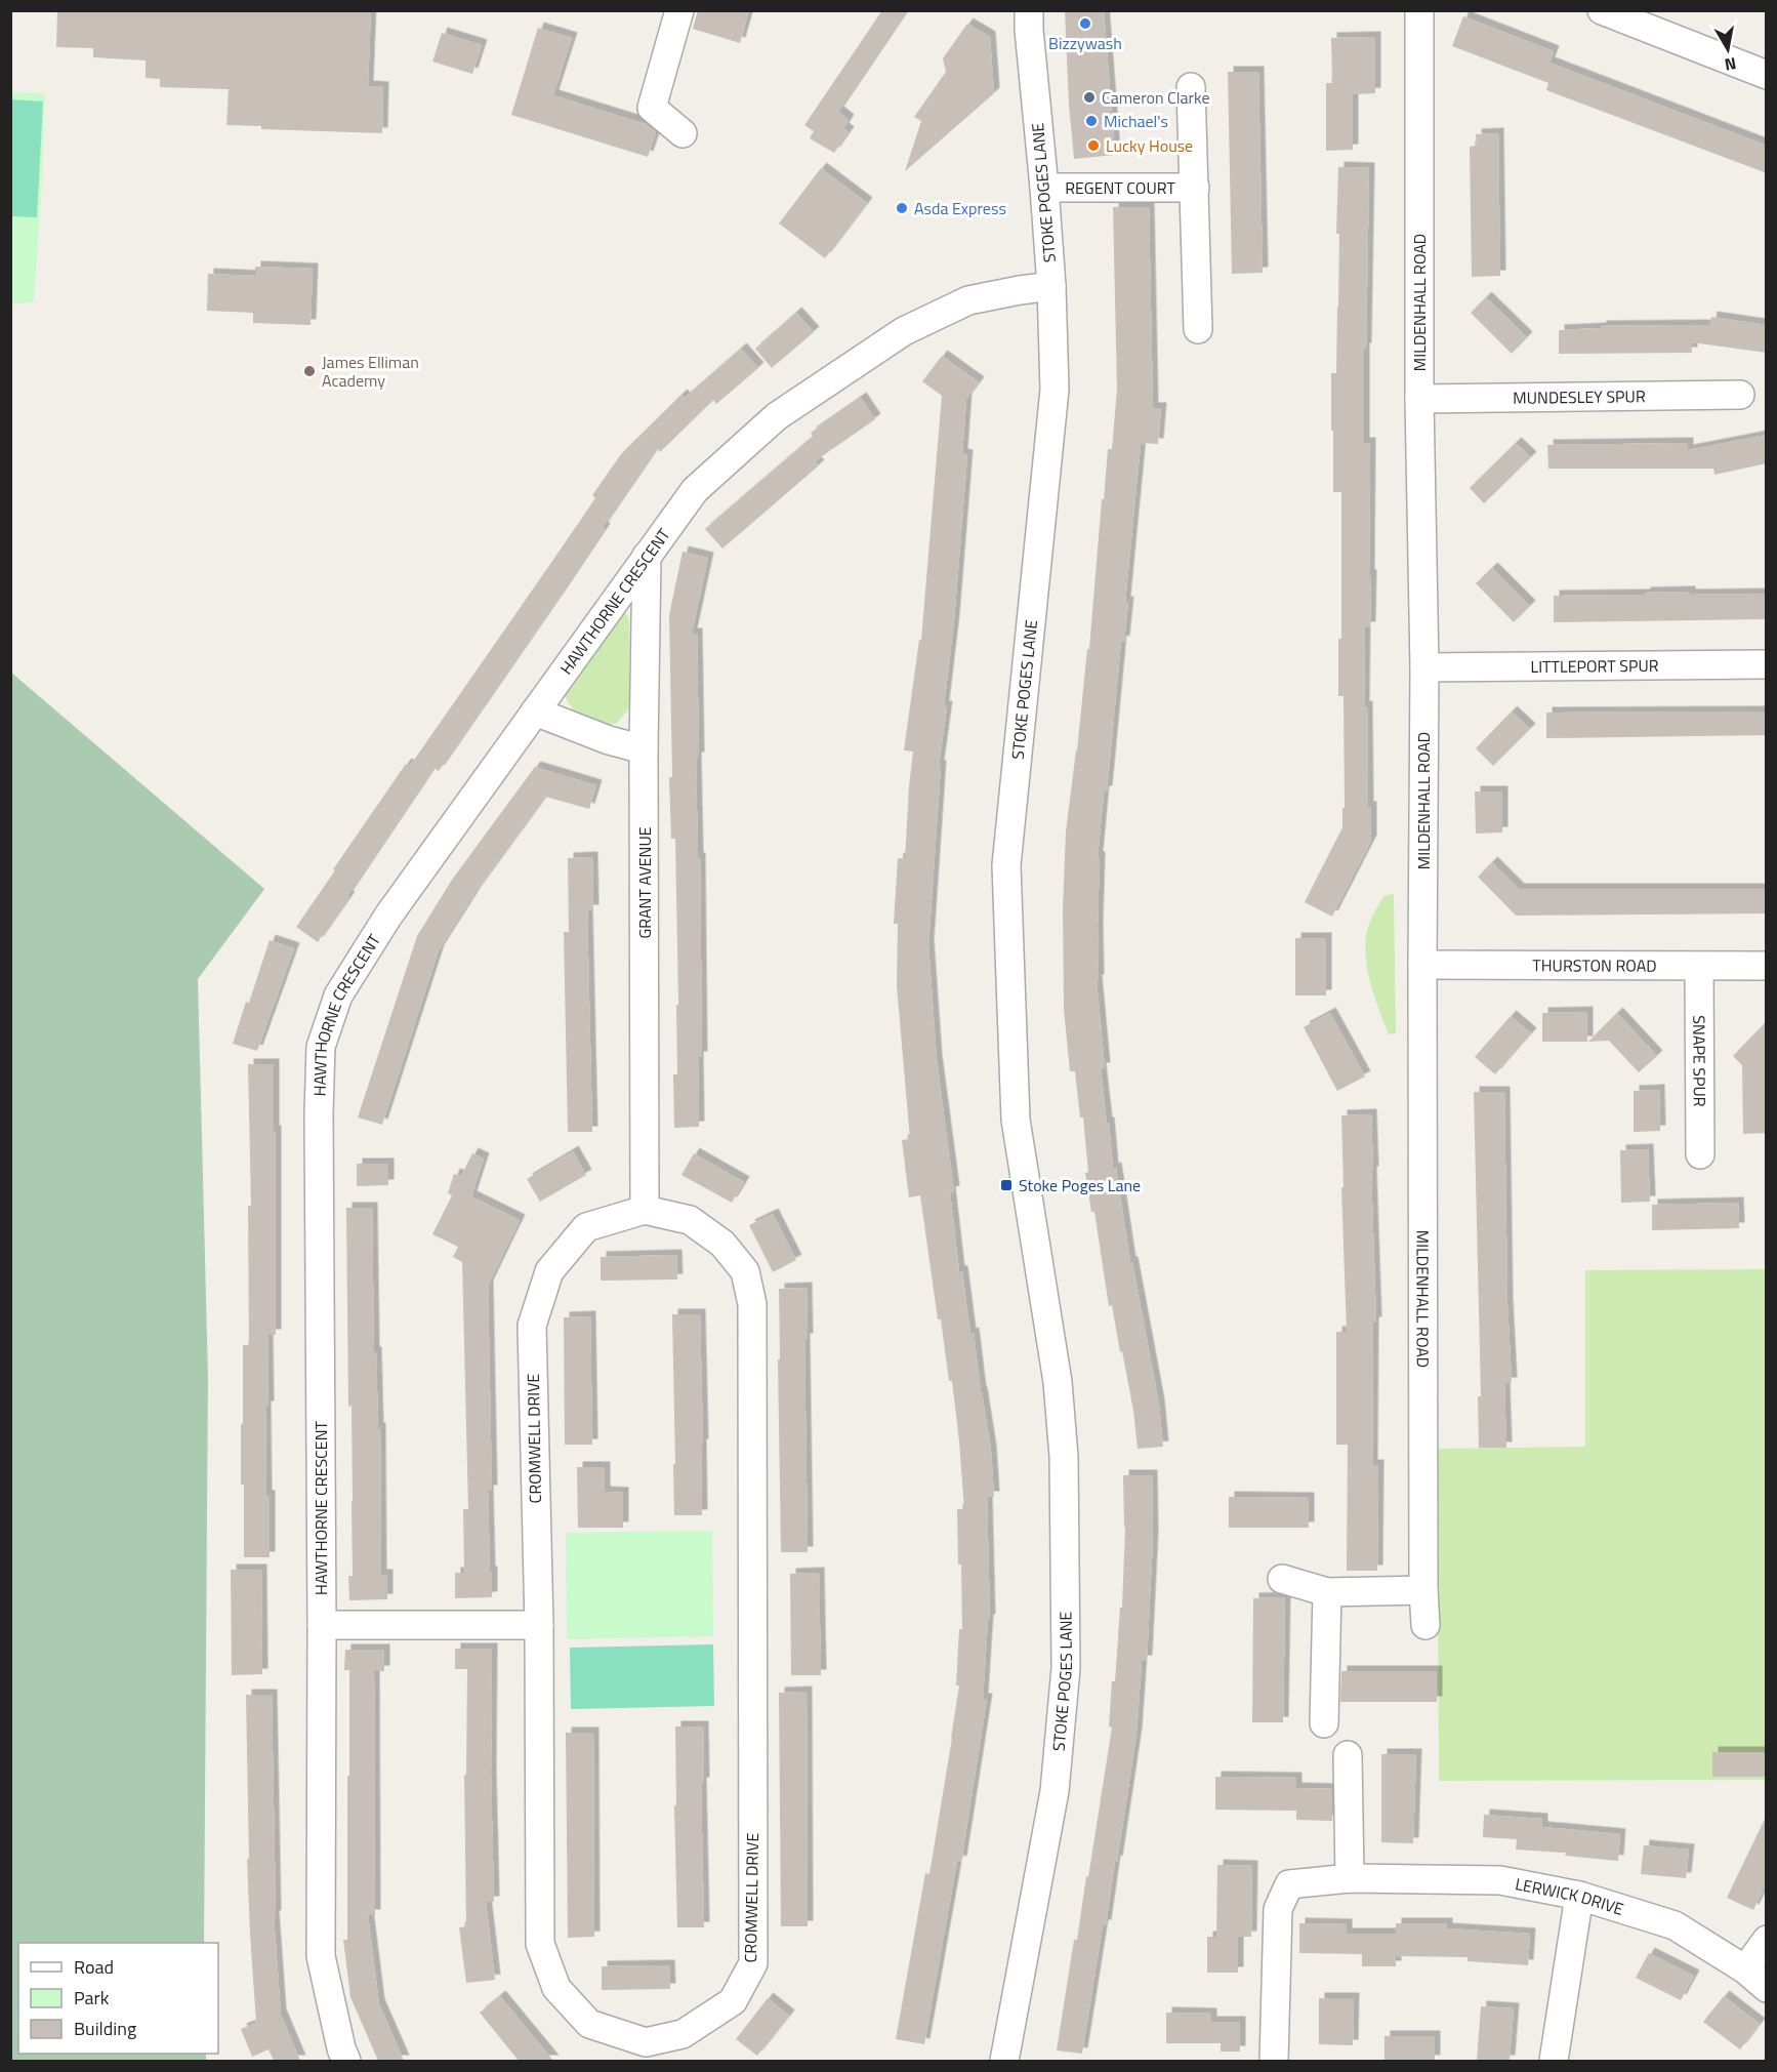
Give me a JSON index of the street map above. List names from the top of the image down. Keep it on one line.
{"streets":{"street":["REGENT COURT","STOKE POGES LANE","MILDENHALL ROAD","MUNDESLEY SPUR","HAWTHORNE CRESCENT","LITTLEPORT SPUR","GRANT AVENUE","THURSTON ROAD","SNAPE SPUR","CROMWELL DRIVE","LERWICK DRIVE"]},"crossings":[["REGENT COURT","STOKE POGES LANE"],["STOKE POGES LANE","HAWTHORNE CRESCENT"],["MILDENHALL ROAD","MUNDESLEY SPUR"],["MILDENHALL ROAD","LITTLEPORT SPUR"],["MILDENHALL ROAD","THURSTON ROAD"],["HAWTHORNE CRESCENT","GRANT AVENUE"],["GRANT AVENUE","CROMWELL DRIVE"],["THURSTON ROAD","SNAPE SPUR"]],"places":{"other":["Bizzywash","Cameron Clarke","Michael's","Lucky House","Asda Express","James Elliman Academy"],"transit":["Stoke Poges Lane"]},"legend":["Road","Park","Building"],"north":"bottom"}
